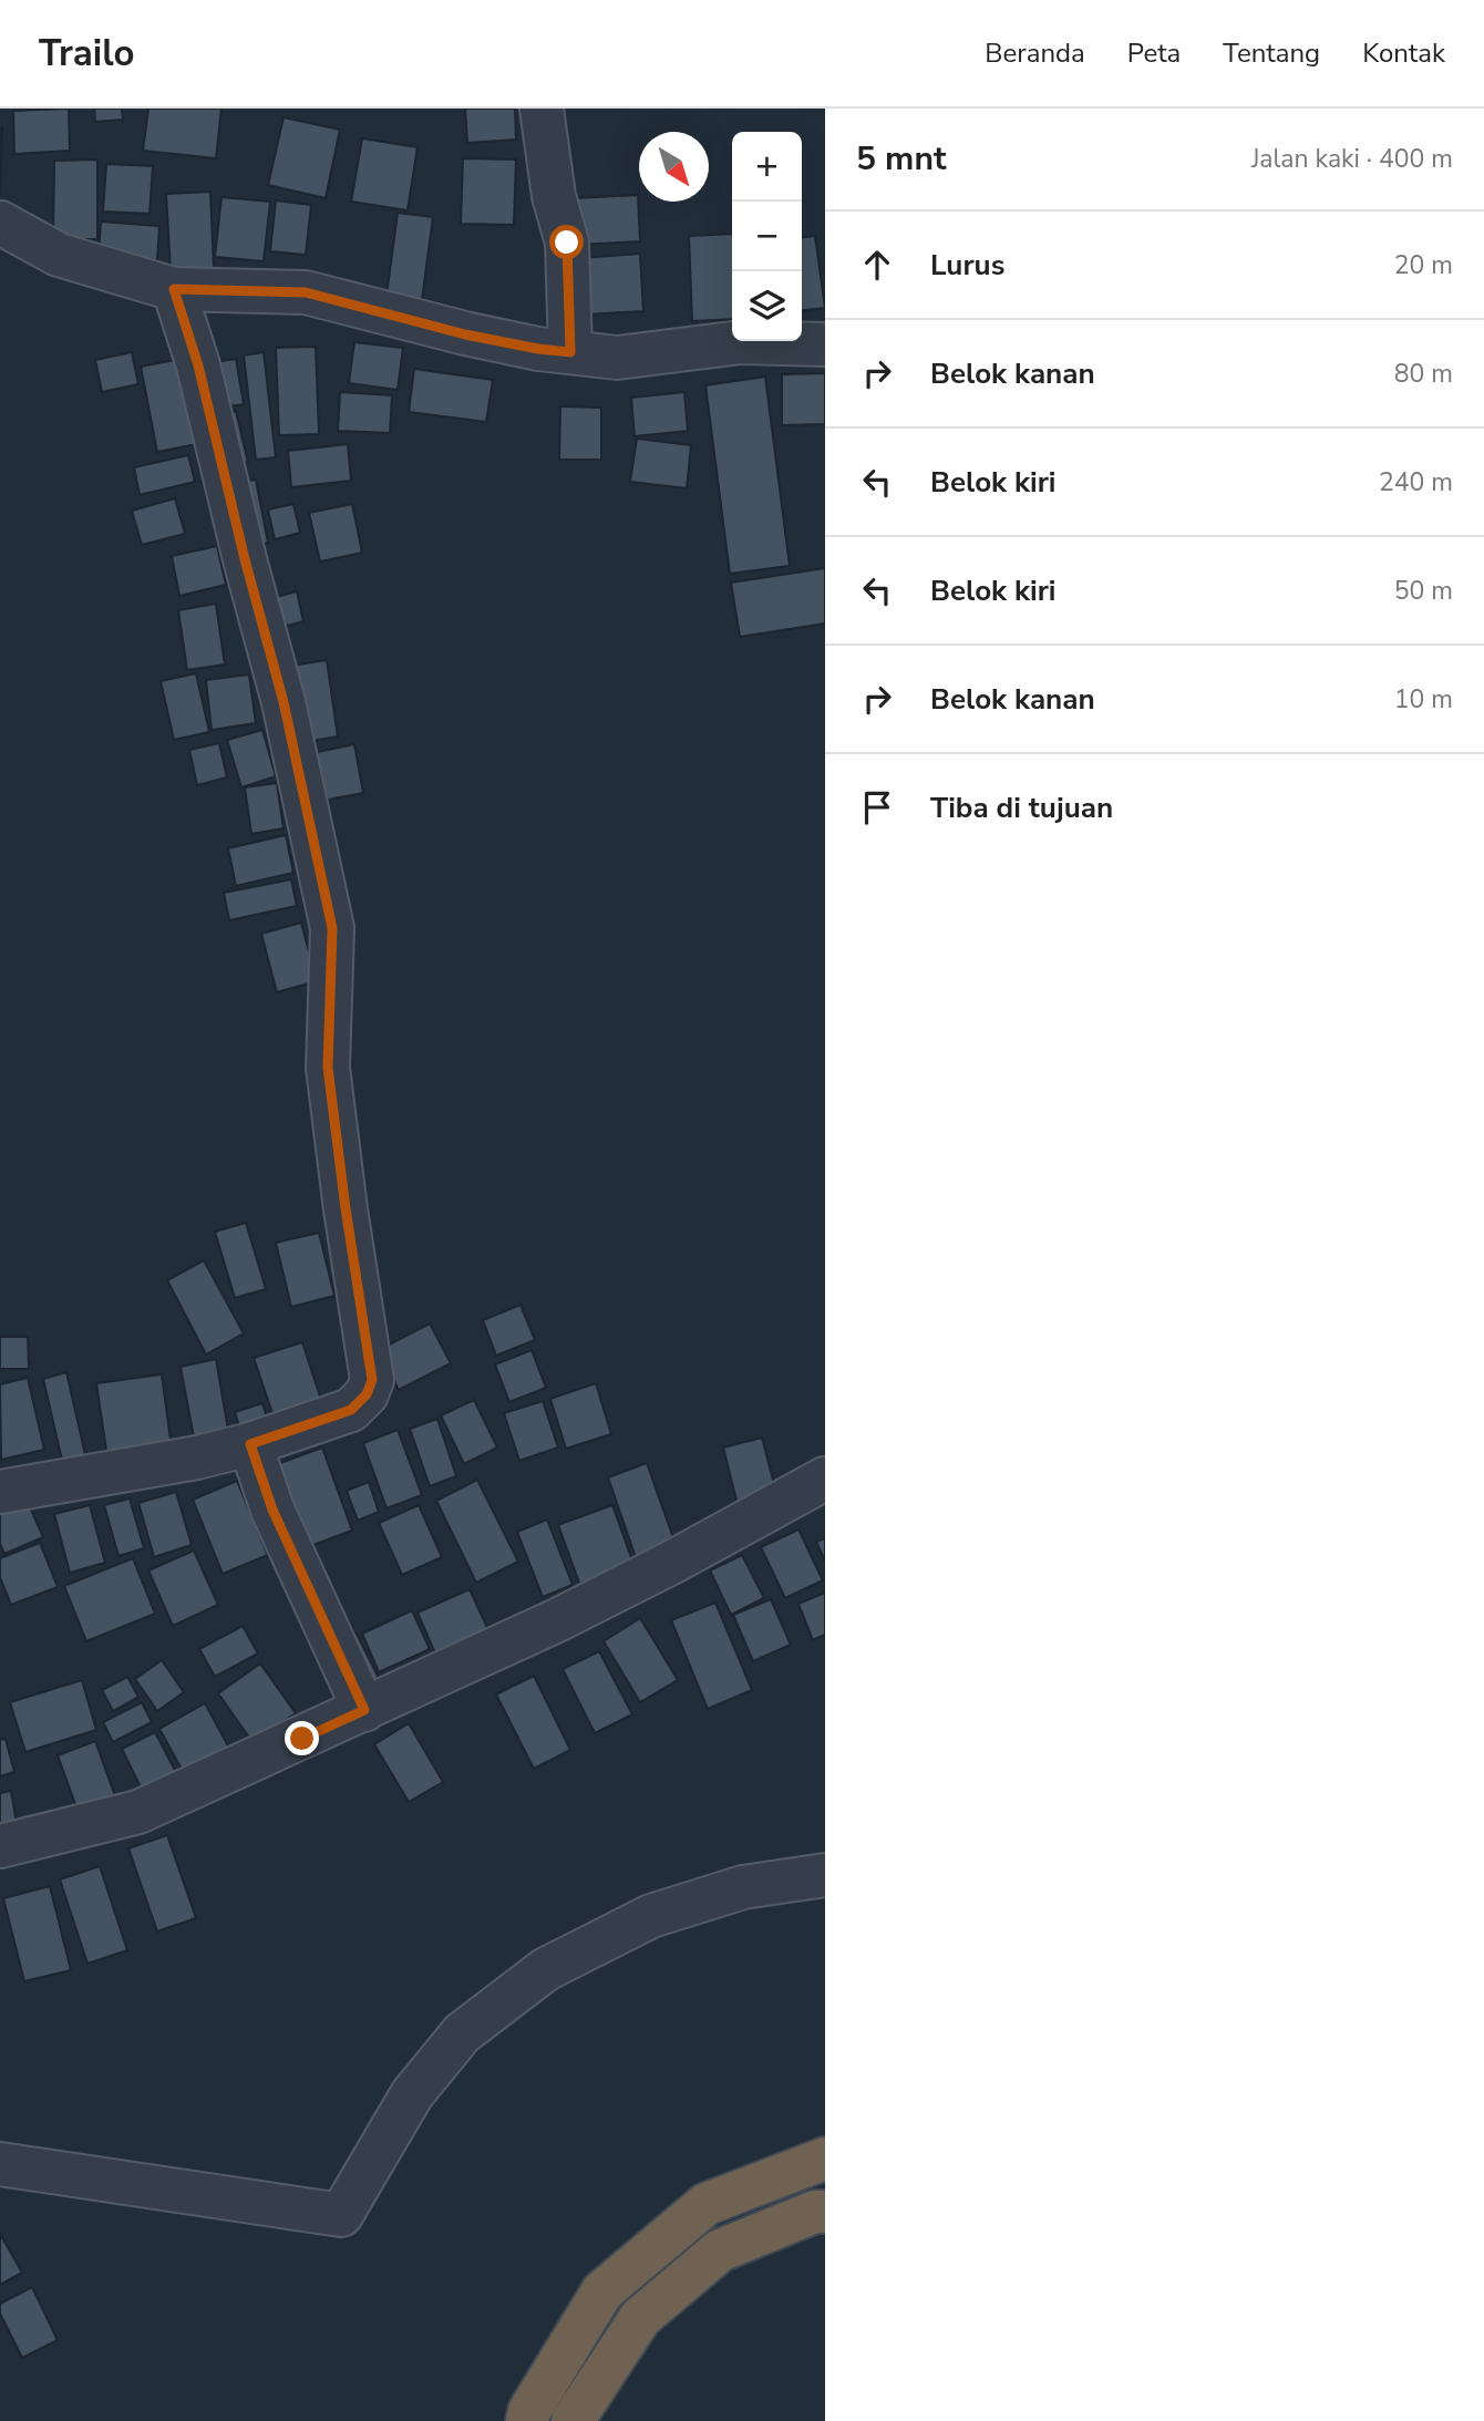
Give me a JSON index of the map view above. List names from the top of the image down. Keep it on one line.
{"north":"bottom right","page":{"header":"Trailo","nav":["Beranda","Peta","Tentang","Kontak"],"heading":["5 mnt","Jalan kaki · 400 m"],"map_buttons":["+","−"],"list":[["Lurus","20 m"],["Belok kanan","80 m"],["Belok kiri","240 m"],["Belok kiri","50 m"],["Belok kanan","10 m"],"Tiba di tujuan"]}}
